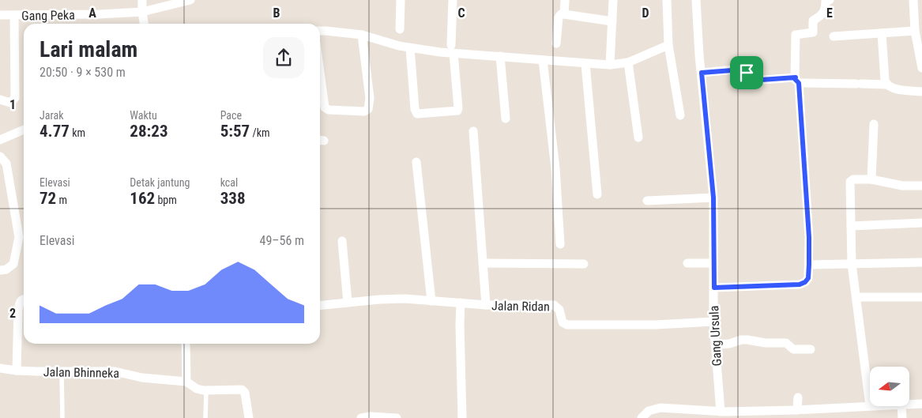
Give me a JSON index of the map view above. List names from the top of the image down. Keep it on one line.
{"streets":{"street":["Gang Peka","Jalan Ridan","Gang Ursula","Jalan Bhinneka"]},"crossings":[["Jalan Ridan","Gang Ursula"]],"north":"left","page":{"heading":["Lari malam","20:50 · 9 × 530 m"],"stats":[["Jarak","4.77 km"],["Waktu","28:23"],["Pace","5:57 /km"],["Elevasi","72 m"],["Detak jantung","162 bpm"],["kcal","338"]],"chart":["Elevasi","49–56 m"]},"grid":{"columns":["A","B","C","D","E"],"rows":["1","2"]}}
